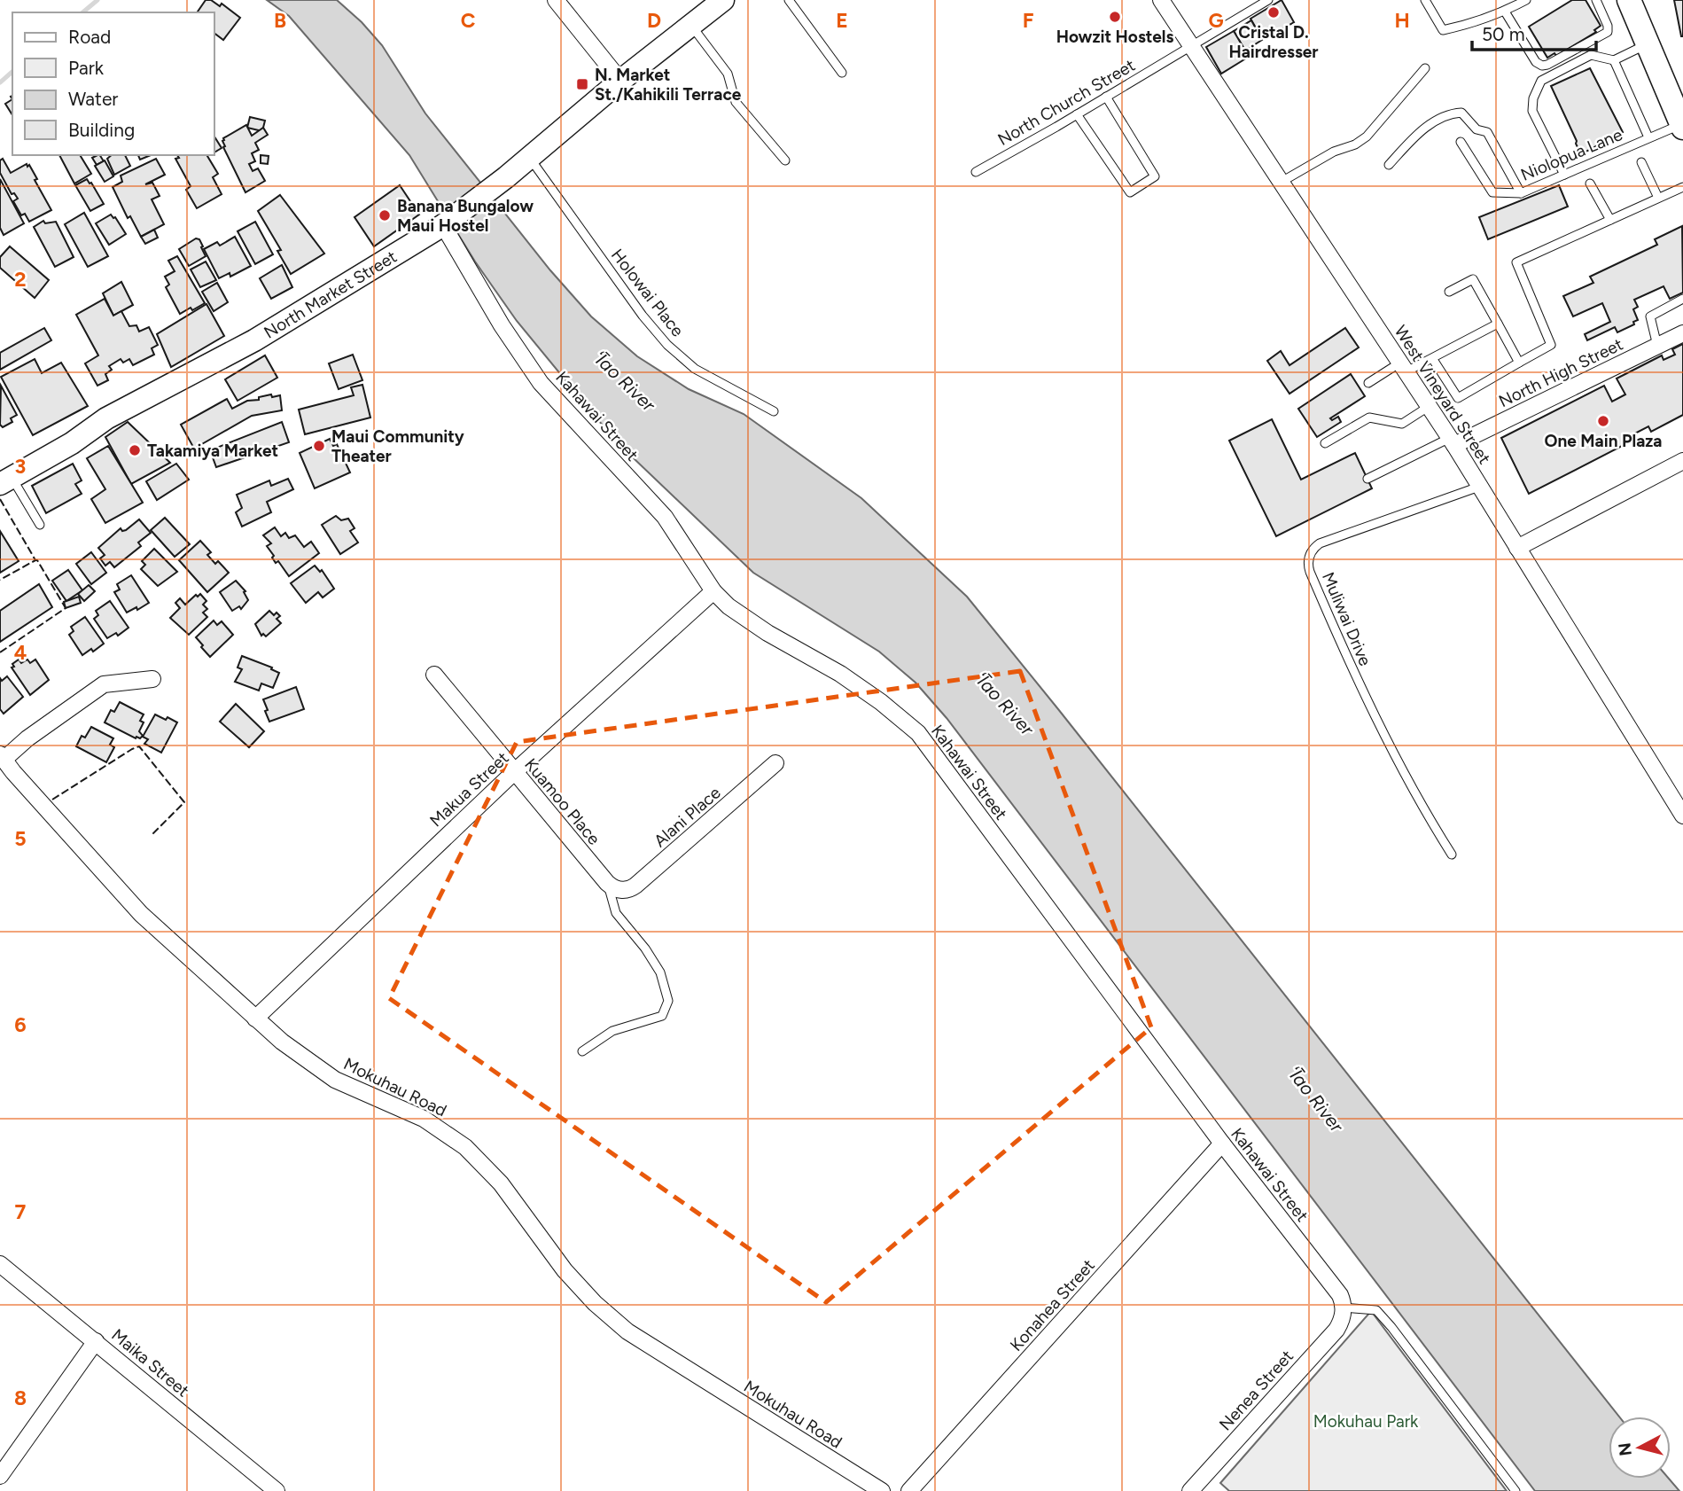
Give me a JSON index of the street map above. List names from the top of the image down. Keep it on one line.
{"streets":{"street":["North Market Street","North High Street","West Vineyard Street","Kahawai Street","Makua Street","Kuamoo Place","Alani Place","Mokuhau Road","Konahea Street","Maika Street","Nenea Street"],"lane":["North Church Street","Niolopua Lane","Holowai Place","Muliwai Drive"]},"crossings":[["North Church Street","West Vineyard Street"],["Holowai Place","North Market Street"],["North Market Street","Kahawai Street"],["North High Street","West Vineyard Street"],["West Vineyard Street","Muliwai Drive"],["Kahawai Street","Makua Street"],["Kahawai Street","Konahea Street"],["Kahawai Street","Nenea Street"],["Makua Street","Kuamoo Place"],["Makua Street","Mokuhau Road"],["Kuamoo Place","Alani Place"]],"water":["ʻĪao River"],"parks":["Mokuhau Park"],"places":{"other":["Cristal D. Hairdresser","Howzit Hostels","Banana Bungalow Maui Hostel","One Main Plaza","Maui Community Theater","Takamiya Market"],"transit":["N. Market St./Kahikili Terrace"]},"legend":["Road","Park","Water","Building"],"scale_bar":"50 m","north":"left","grid":{"columns":["B","C","D","E","F","G","H"],"rows":["2","3","4","5","6","7","8"]}}
